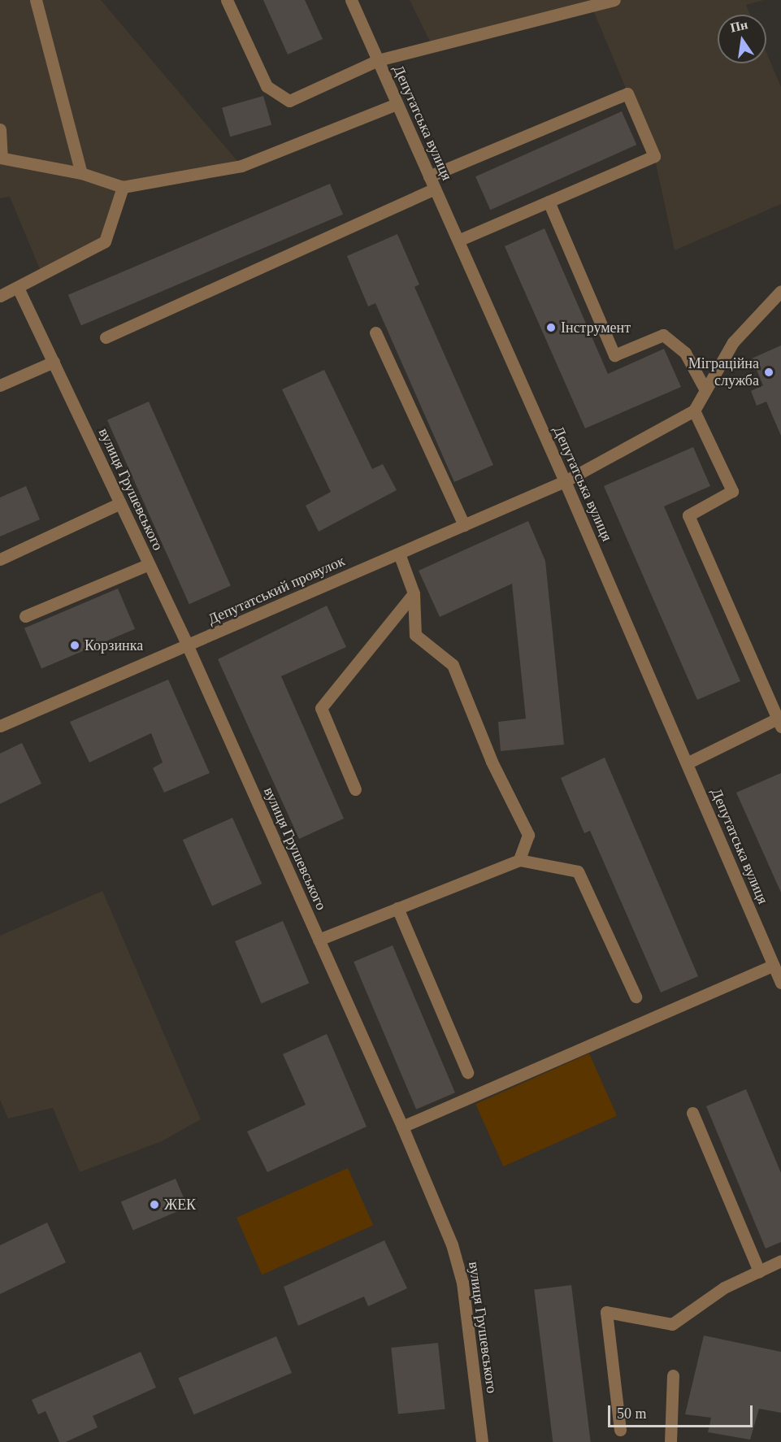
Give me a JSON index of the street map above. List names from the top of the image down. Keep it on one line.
{"streets":{"street":["Депутатська вулиця","вулиця Грушевського","Депутатський провулок"]},"crossings":[["Депутатська вулиця","Депутатський провулок"],["вулиця Грушевського","Депутатський провулок"]],"places":["Інструмент","Міграційна служба","Корзинка","ЖЕК"],"scale_bar":"50 m","north":"top"}
